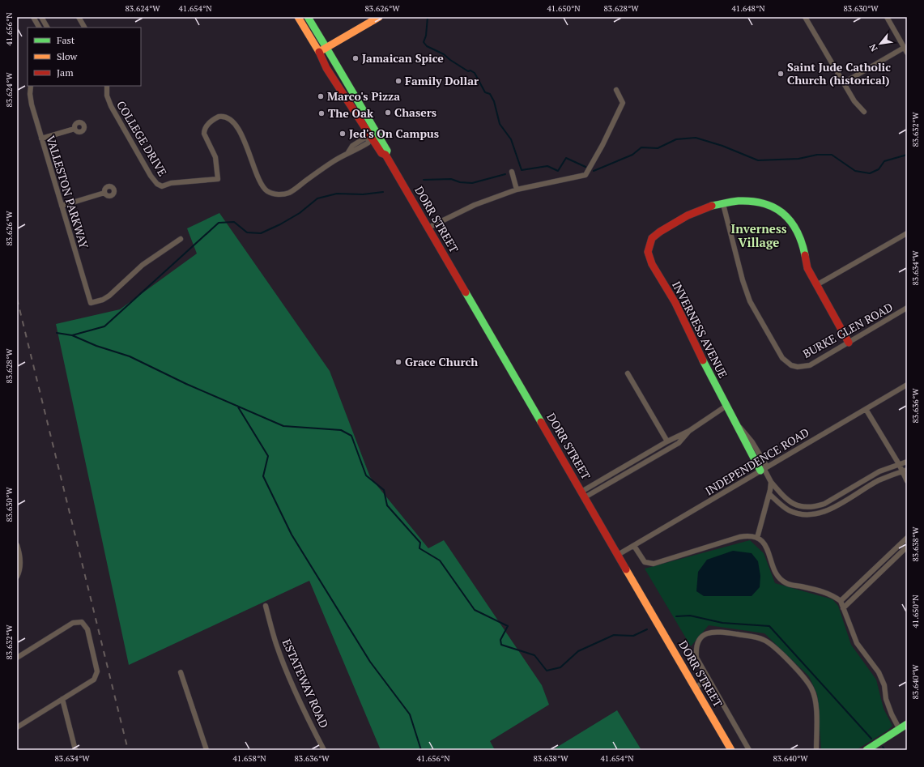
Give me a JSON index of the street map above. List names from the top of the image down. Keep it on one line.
{"streets":{"main road":["DORR STREET","INVERNESS AVENUE"],"street":["COLLEGE DRIVE","VALLESTON PARKWAY","BURKE GLEN ROAD","INDEPENDENCE ROAD","ESTATEWAY ROAD"]},"crossings":[["COLLEGE DRIVE","DORR STREET"],["DORR STREET","INDEPENDENCE ROAD"],["INVERNESS AVENUE","BURKE GLEN ROAD"],["INVERNESS AVENUE","INDEPENDENCE ROAD"]],"districts":["Inverness Village"],"places":["Jamaican Spice","Saint Jude Catholic Church (historical)","Family Dollar","Marco's Pizza","Chasers","The Oak","Jed's On Campus","Grace Church"],"legend":["Fast","Slow","Jam"],"north":"bottom left","coordinates":["83.624°W","41.654°N","83.626°W","41.650°N","83.628°W","41.648°N","83.630°W","41.656°N","83.632°W","83.634°W","83.636°W","83.638°W","83.640°W","41.658°N"]}
